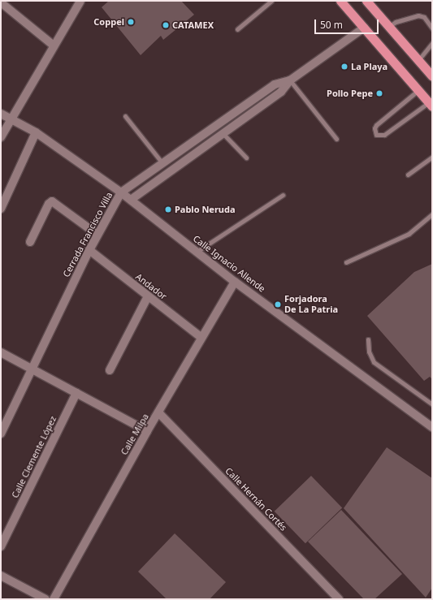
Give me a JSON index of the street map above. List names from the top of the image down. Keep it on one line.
{"streets":{"street":["Cerrada Francisco Villa","Calle Ignacio Allende","Andador","Calle Milpa","Calle Clemente López","Calle Hernán Cortés"]},"crossings":[["Cerrada Francisco Villa","Calle Ignacio Allende"],["Cerrada Francisco Villa","Andador"],["Calle Ignacio Allende","Calle Milpa"],["Andador","Calle Milpa"],["Calle Milpa","Calle Hernán Cortés"]],"places":["Coppel","CATAMEX","La Playa","Pollo Pepe","Pablo Neruda","Forjadora De La Patria"],"scale_bar":"50 m"}
